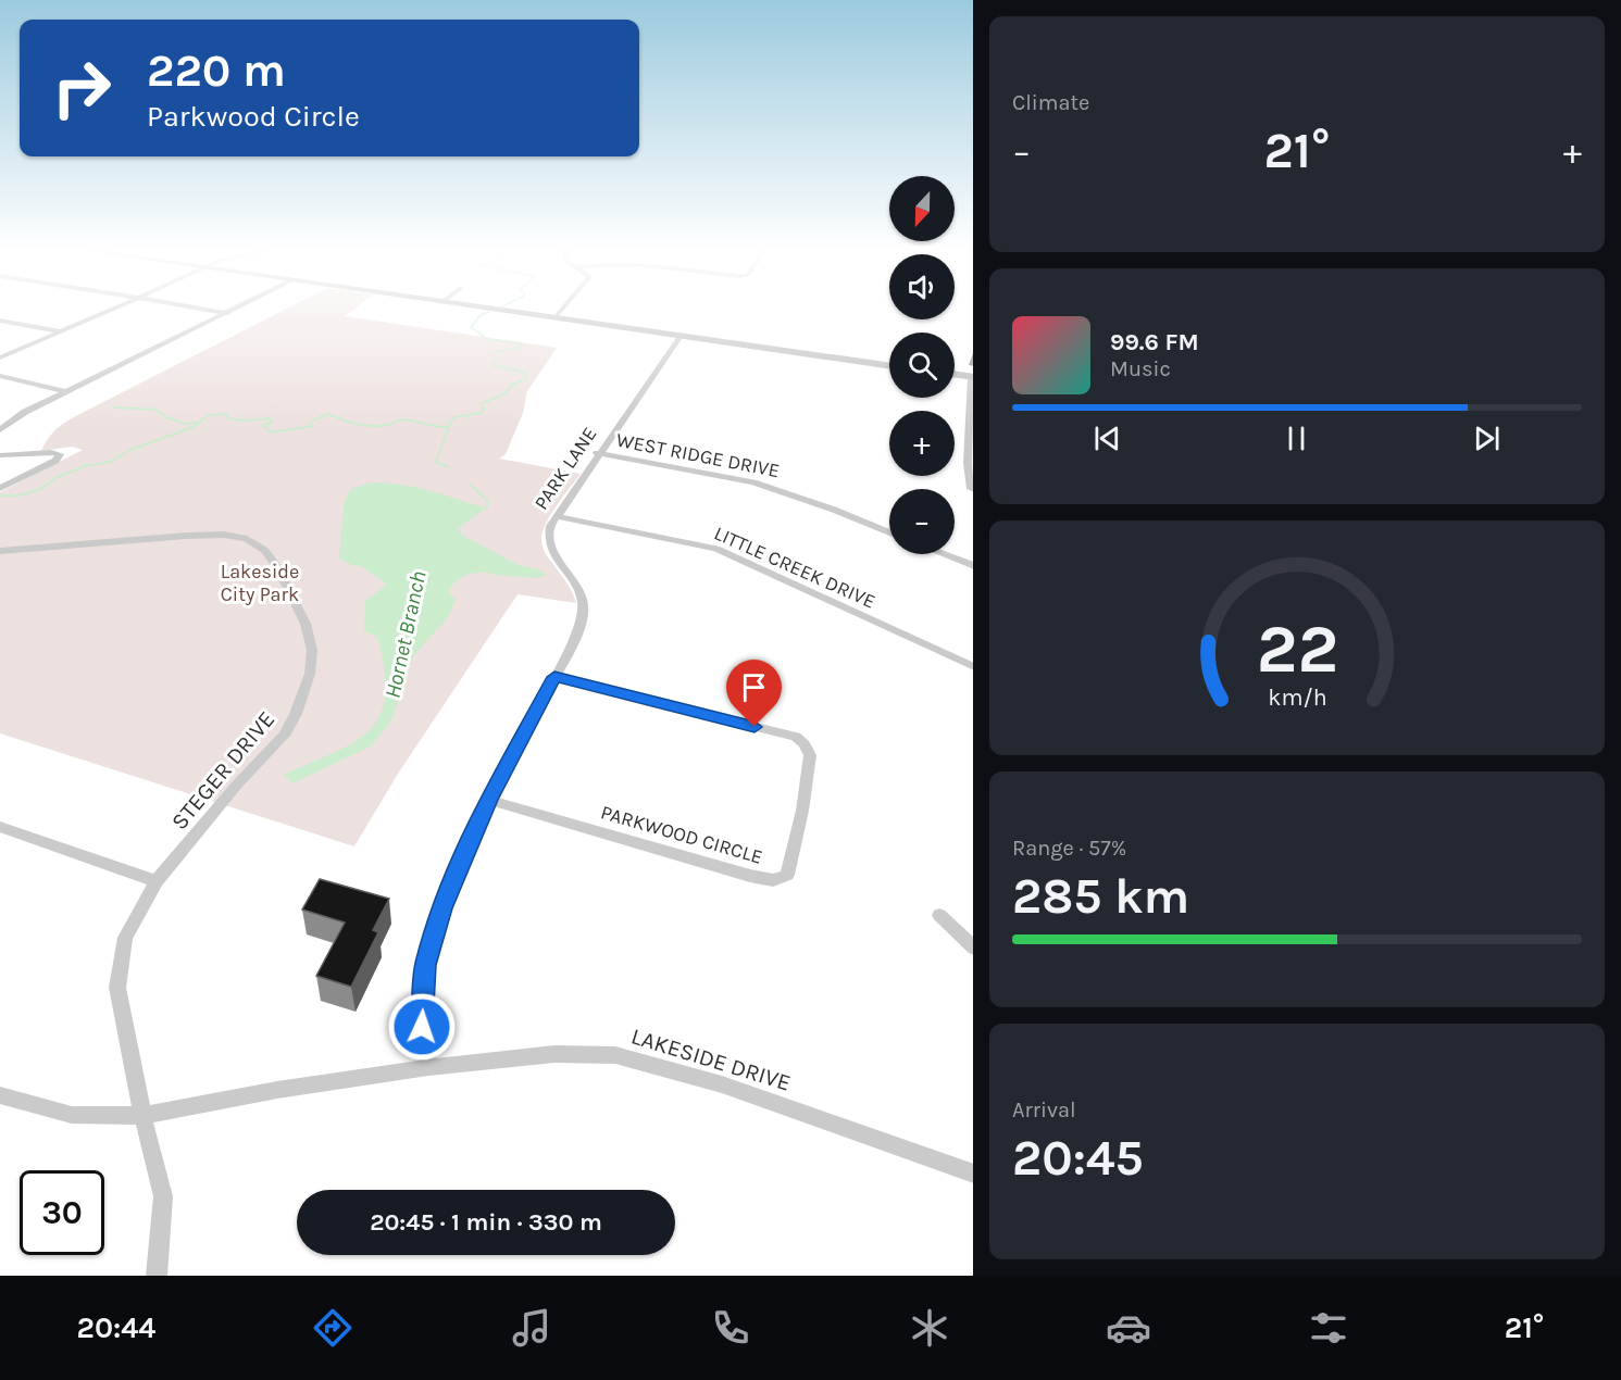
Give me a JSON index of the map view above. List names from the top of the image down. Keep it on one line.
{"streets":{"street":["WEST RIDGE DRIVE","PARK LANE","LITTLE CREEK DRIVE","STEGER DRIVE","PARKWOOD CIRCLE","LAKESIDE DRIVE"]},"crossings":[["WEST RIDGE DRIVE","PARK LANE"],["PARK LANE","LITTLE CREEK DRIVE"],["PARK LANE","PARKWOOD CIRCLE"],["PARK LANE","LAKESIDE DRIVE"],["STEGER DRIVE","LAKESIDE DRIVE"]],"water":["Hornet Branch"],"parks":["Lakeside City Park"],"north":"bottom","page":{"tile":["Climate",["Range · 57%","285 km"],["Arrival","20:45"]],"turn":["220 m","Parkwood Circle"],"heat":["−","21°","+"],"map_buttons":["+","−"],"song":["99.6 FM","Music"],"limit":"30","trip":"20:45 · 1 min · 330 m","tabs":["20:44","21°"],"gauge":["22","km/h"]}}
